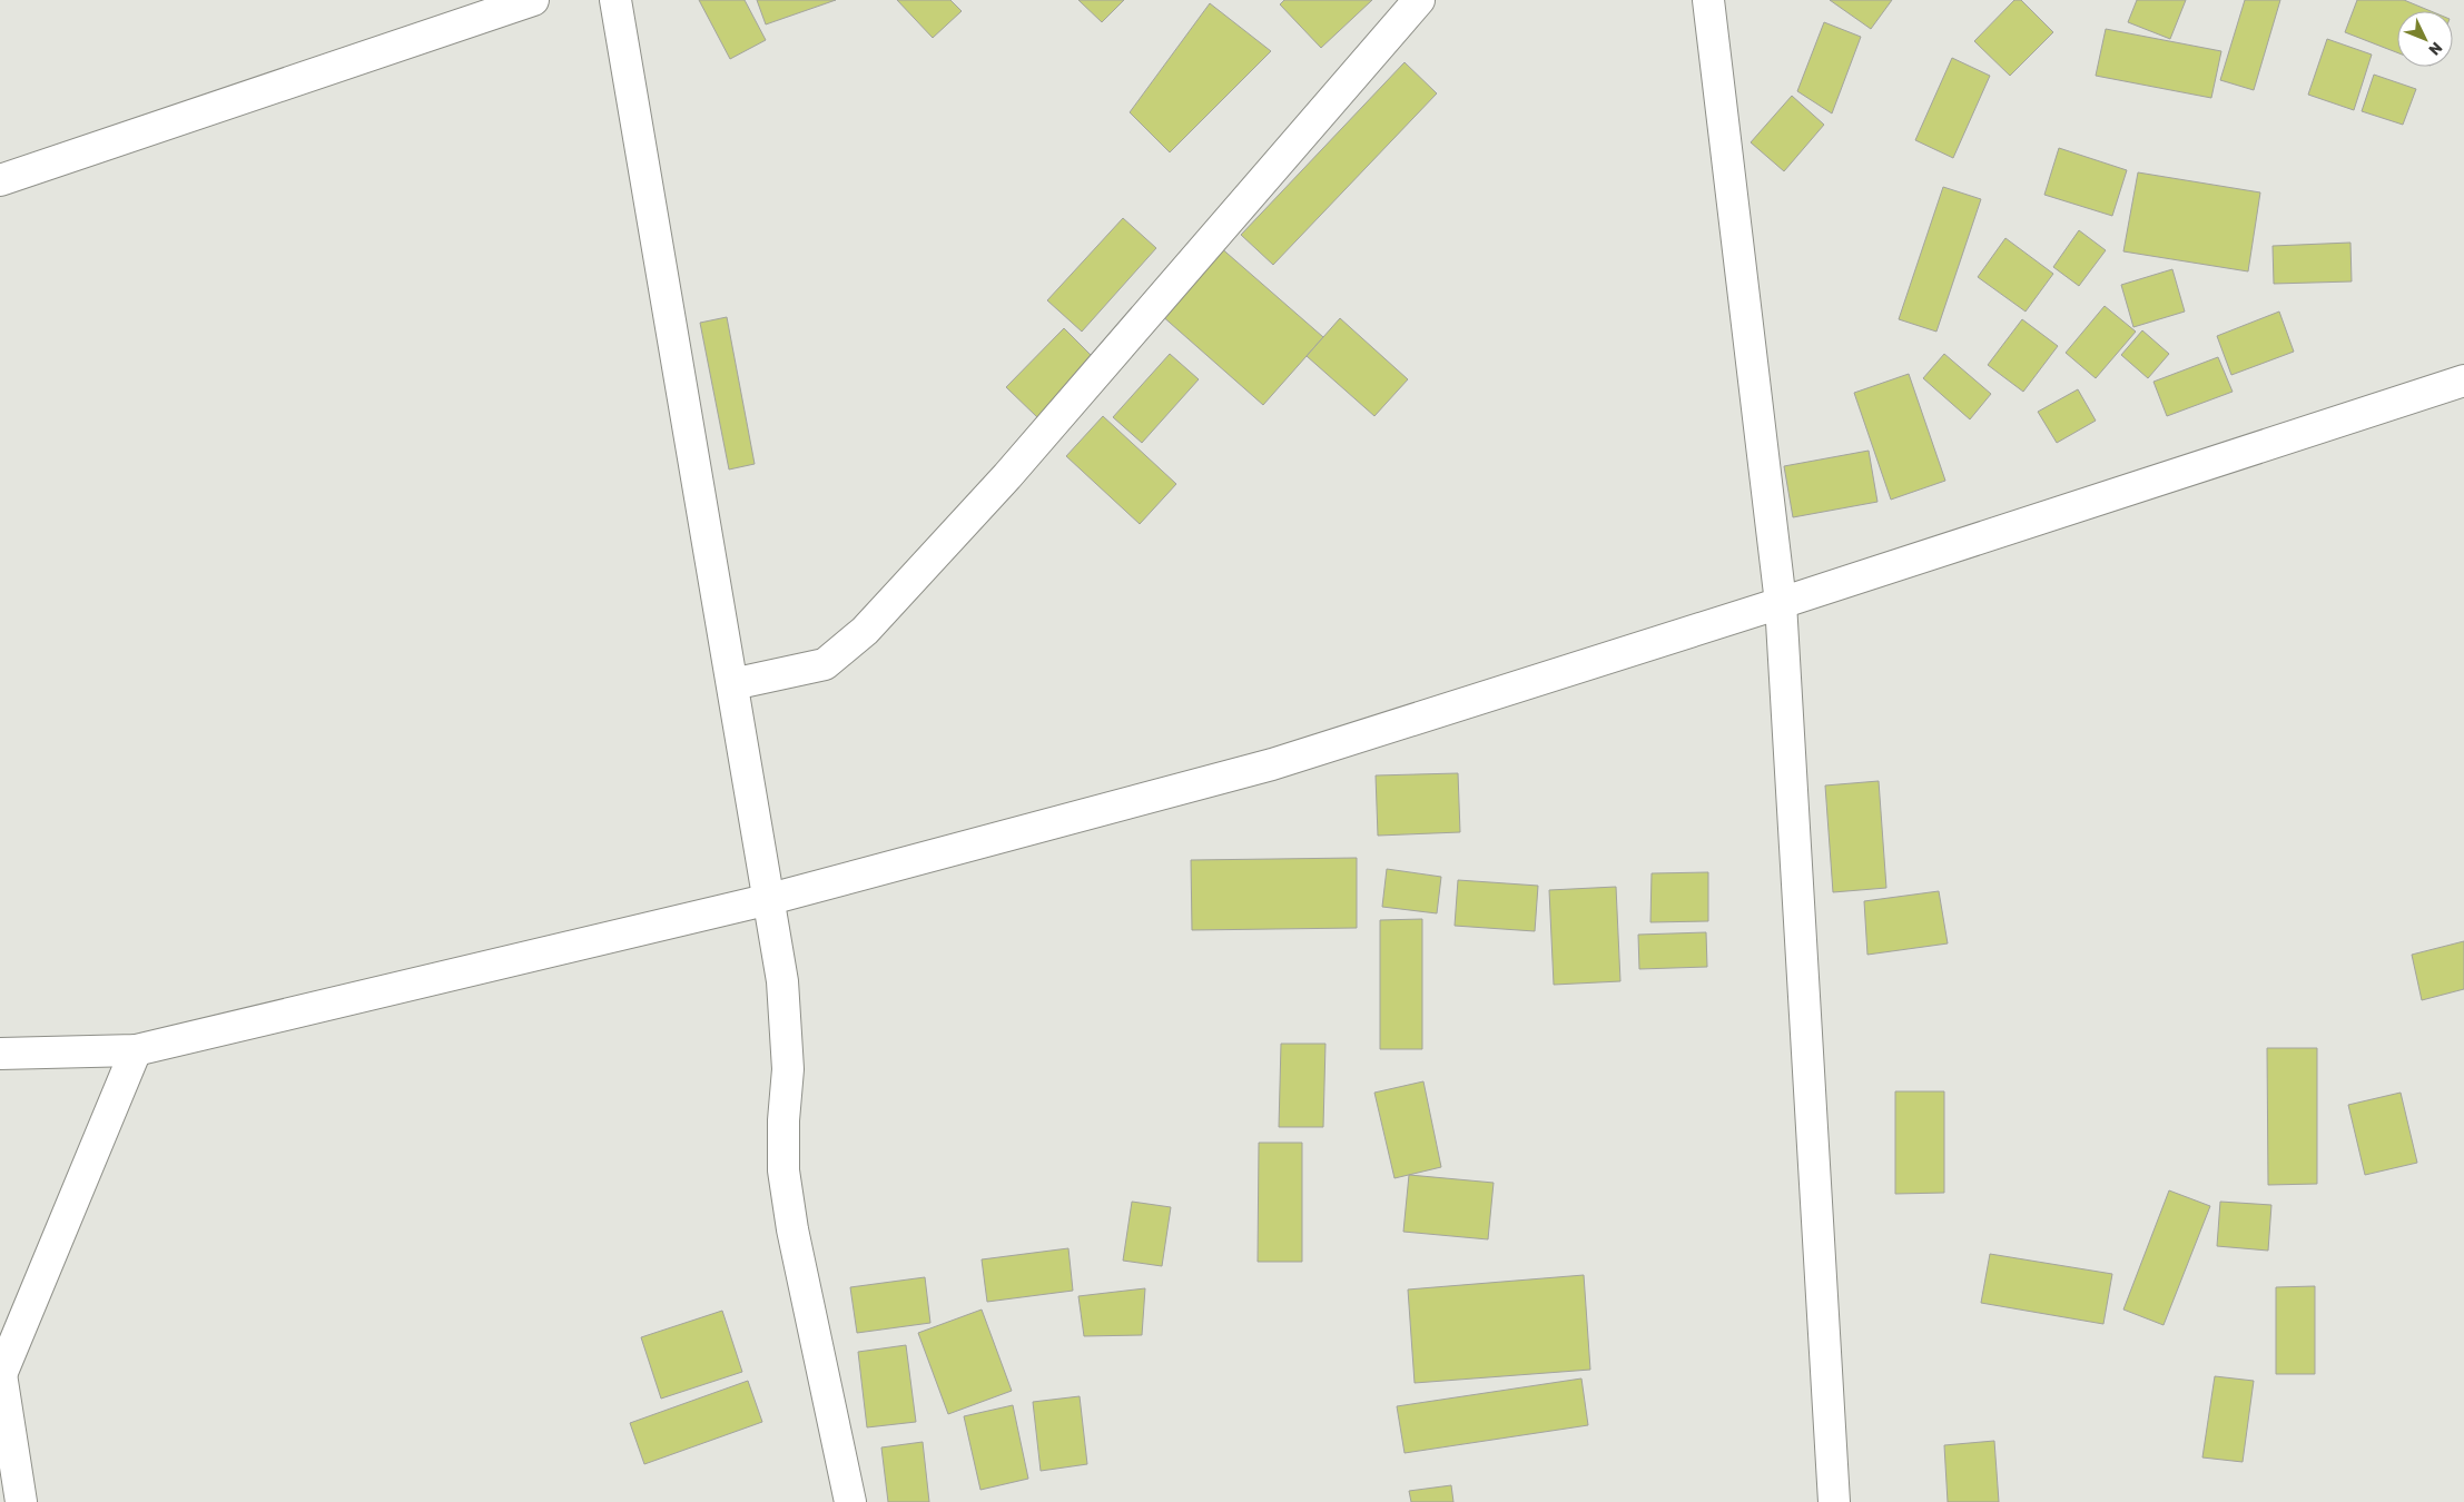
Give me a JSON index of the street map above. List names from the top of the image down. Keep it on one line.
{"north":"bottom right"}
